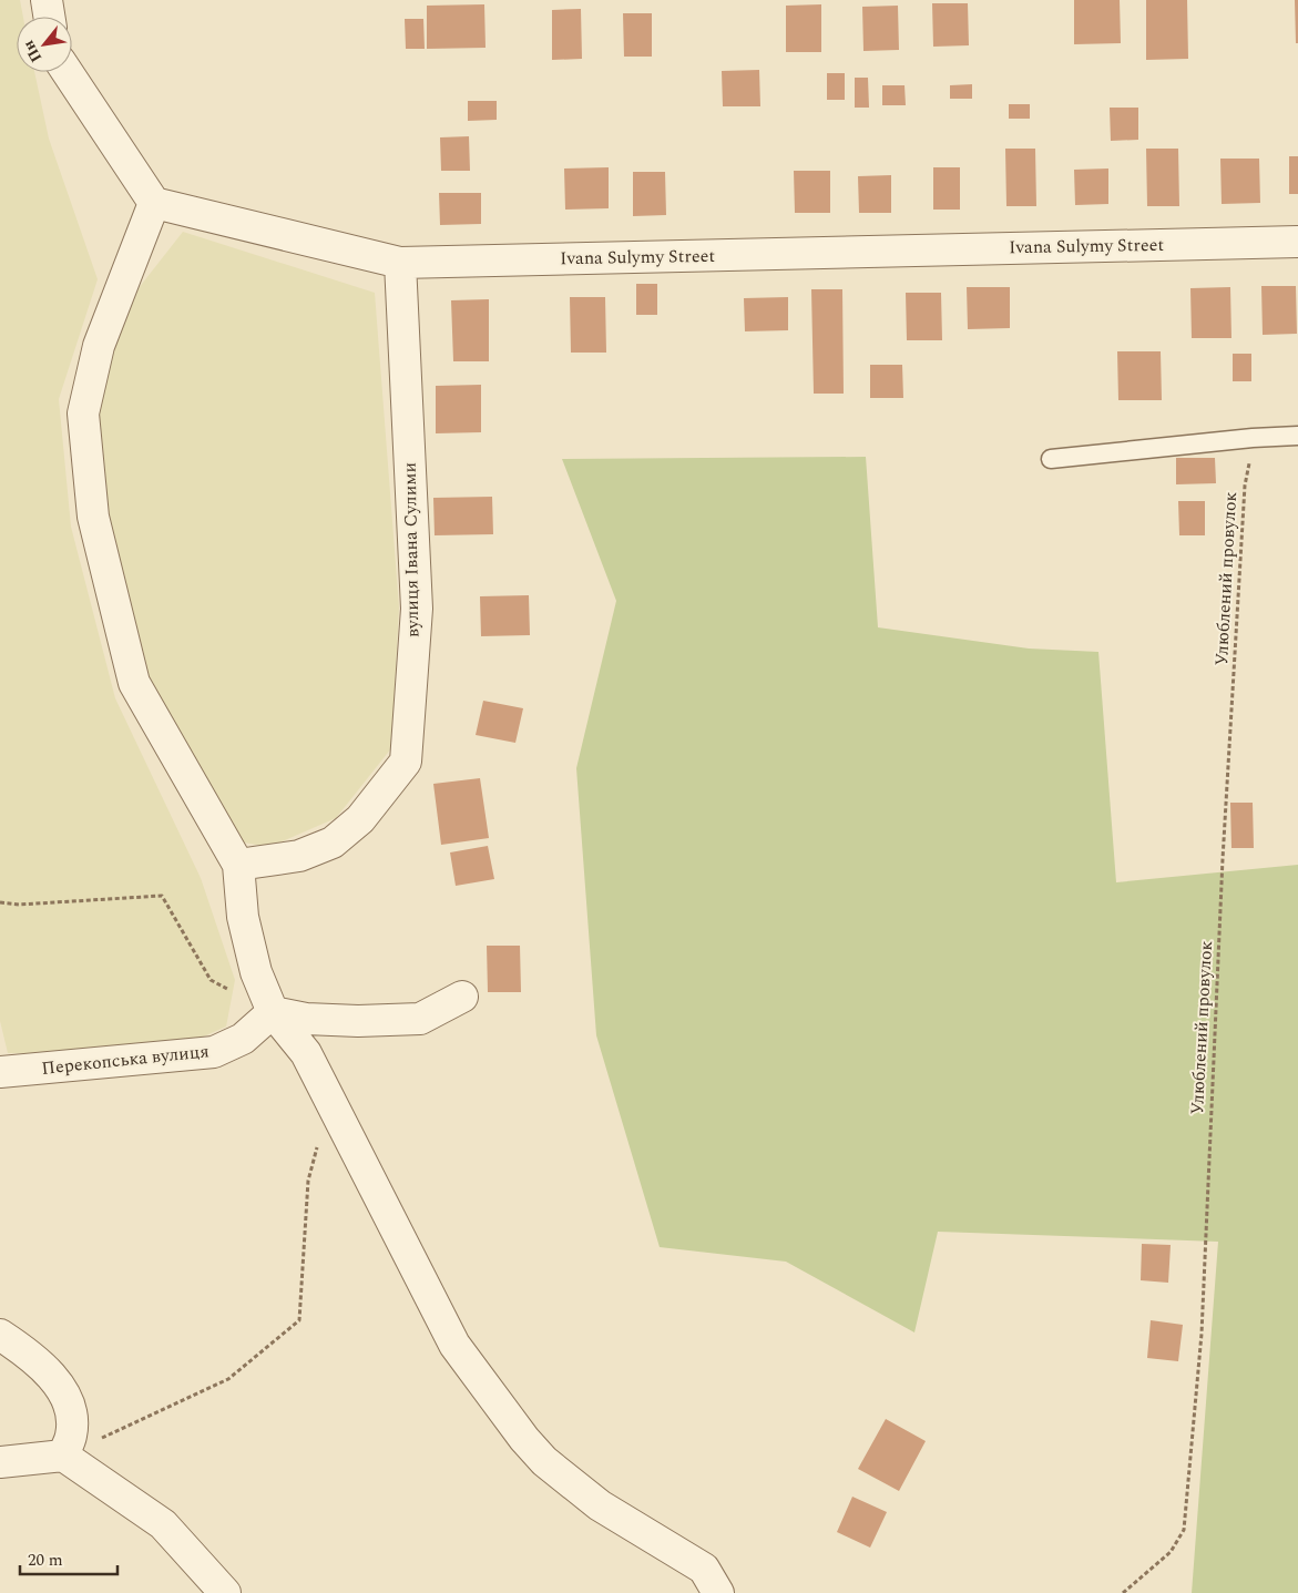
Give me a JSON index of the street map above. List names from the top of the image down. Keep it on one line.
{"streets":{"street":["Ivana Sulymy Street","вулиця Івана Сулими","Перекопська вулиця"],"path":["Улюблений провулок"]},"crossings":[["Ivana Sulymy Street","вулиця Івана Сулими"]],"scale_bar":"20 m","north":"bottom left"}
